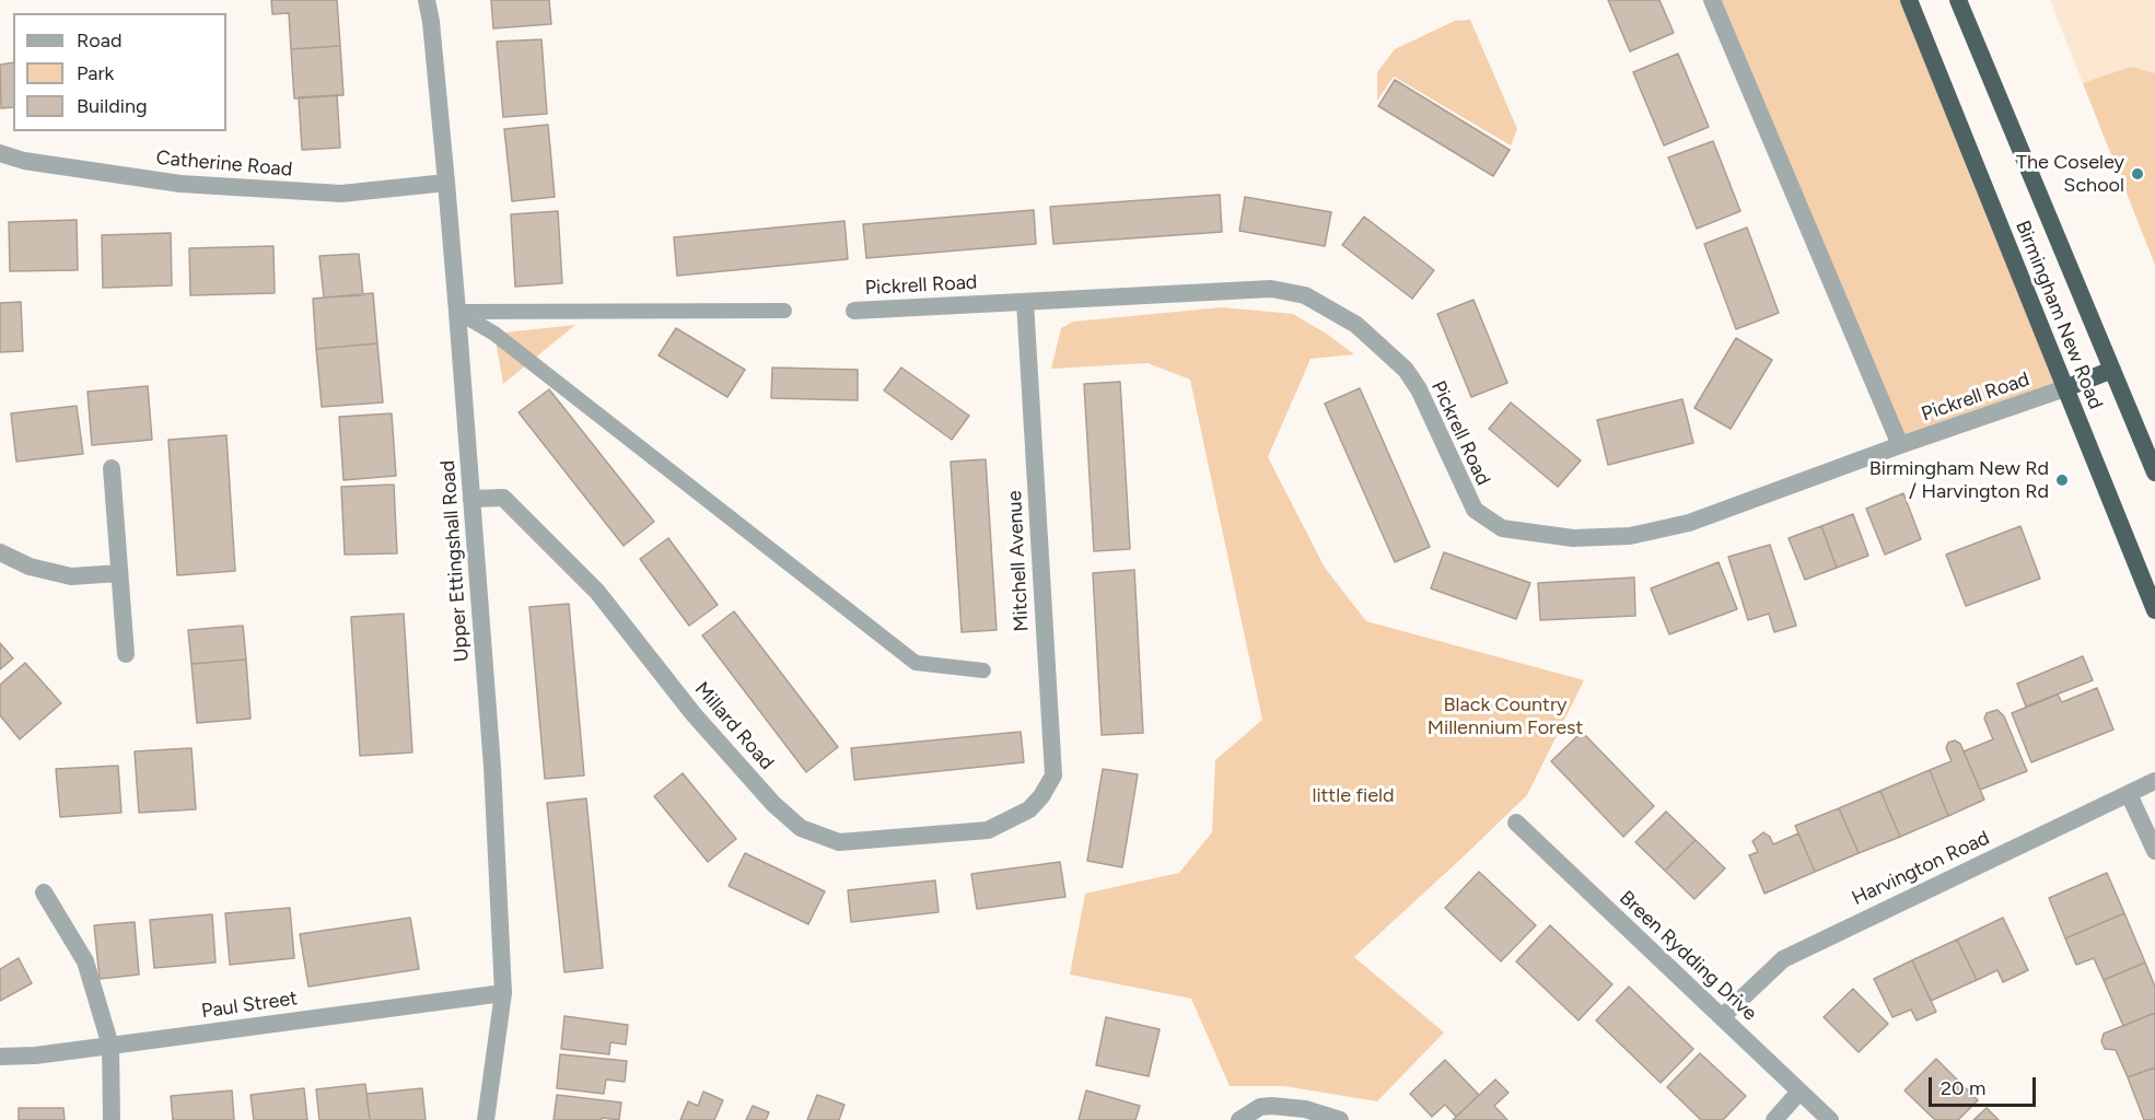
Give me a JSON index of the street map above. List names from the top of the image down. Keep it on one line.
{"streets":{"highway":["Birmingham New Road"],"street":["Catherine Road","Pickrell Road","Upper Ettingshall Road","Mitchell Avenue","Millard Road","Harvington Road","Breen Rydding Drive","Paul Street"]},"crossings":[["Catherine Road","Upper Ettingshall Road"],["Pickrell Road","Birmingham New Road"],["Pickrell Road","Mitchell Avenue"],["Upper Ettingshall Road","Millard Road"],["Upper Ettingshall Road","Paul Street"],["Mitchell Avenue","Millard Road"],["Harvington Road","Breen Rydding Drive"]],"parks":["Black Country Millennium Forest","little field"],"places":["The Coseley School","Birmingham New Rd / Harvington Rd"],"legend":["Road","Park","Building"],"scale_bar":"20 m"}
